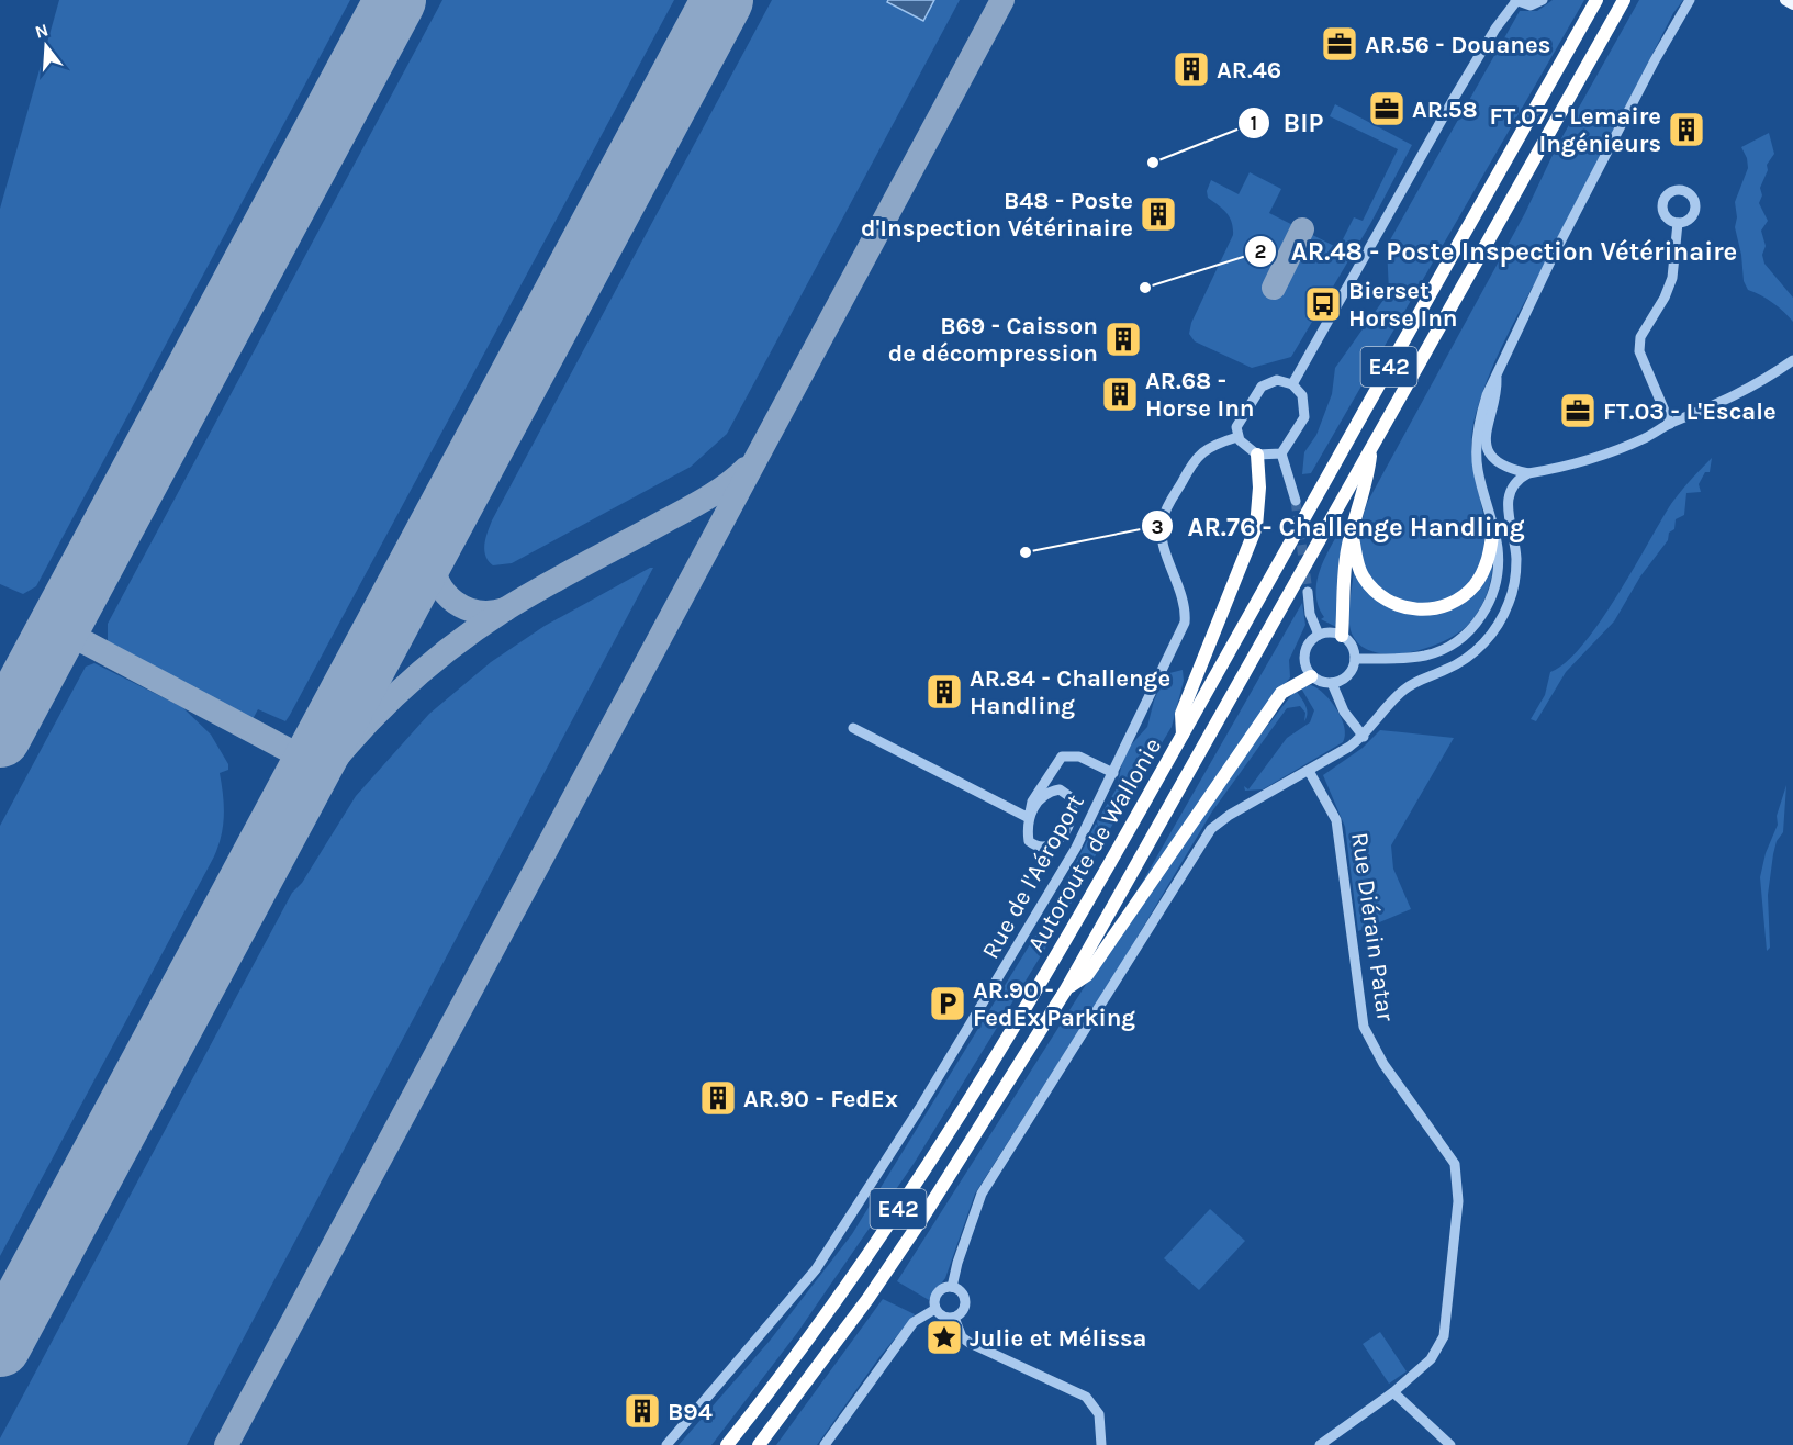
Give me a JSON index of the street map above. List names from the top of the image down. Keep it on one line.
{"streets":{"highway":["E42","Autoroute de Wallonie"],"street":["Rue de l'Aéroport","Rue Diérain Patar"]},"places":{"office":["AR.56 - Douanes","AR.58","FT.03 - L'Escale"],"building":["AR.46","FT.07 - Lemaire Ingénieurs","B48 - Poste d'Inspection Vétérinaire","B69 - Caisson de décompression","AR.68 - Horse Inn","AR.84 - Challenge Handling","AR.90 - FedEx","B94"],"other":["BIP","AR.48 - Poste Inspection Vétérinaire","AR.76 - Challenge Handling"],"bus stop":["Bierset Horse Inn"],"parking":["AR.90 - FedEx Parking"],"place":["Julie et Mélissa"]},"north":"top"}
